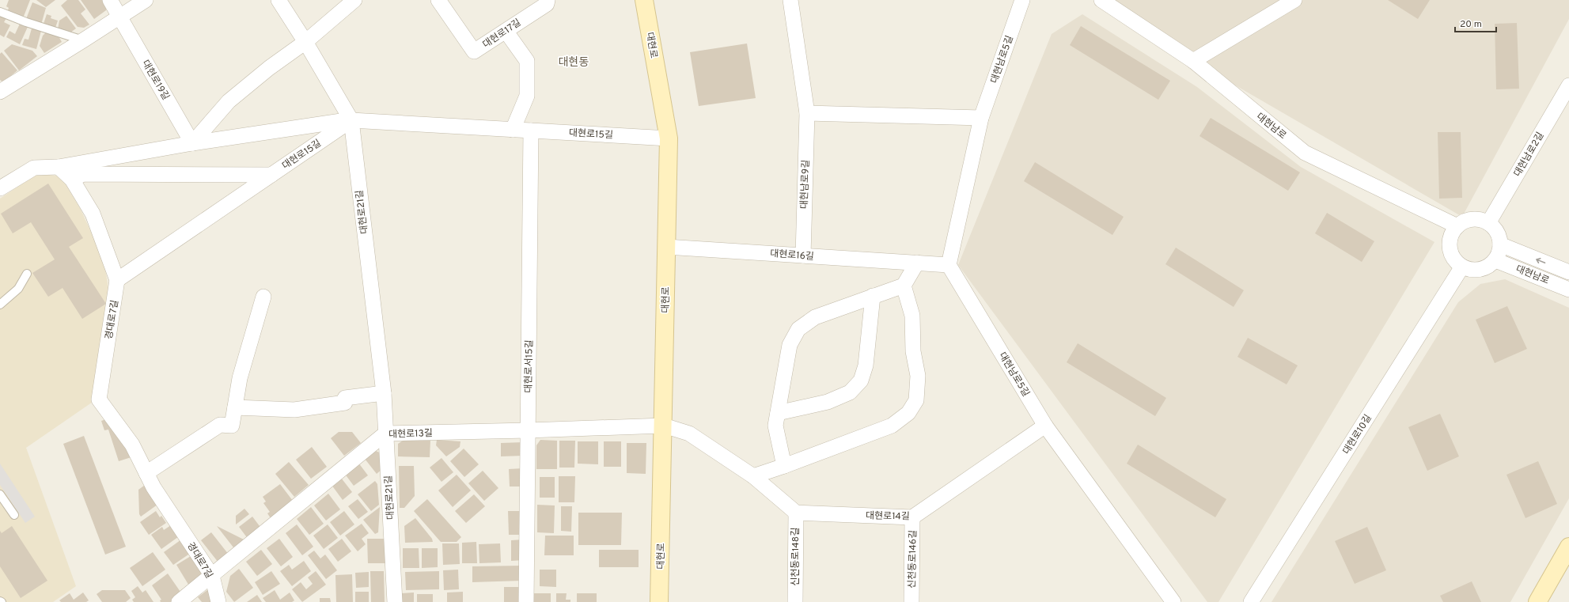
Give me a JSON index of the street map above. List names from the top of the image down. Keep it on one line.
{"streets":{"main road":["대현로"],"street":["대현로17길","대현남로5길","대현로19길","대현남로","대현로15길","대현남로2길","대현남로9길","대현로21길","대현로16길","경대로7길","대현로서15길","대현로13길","대현로10길","대현로14길","신천동로148길","신천동로146길"]},"crossings":[["대현로","대현로15길"],["대현로","대현로16길"],["대현로","대현로13길"],["대현남로5길","대현로16길"],["대현남로5길","대현로14길"],["대현남로","대현남로2길"],["대현남로","대현로10길"],["대현로15길","대현로21길"],["대현로15길","경대로7길"],["대현로15길","대현로서15길"],["대현남로2길","대현로10길"],["대현남로9길","대현로16길"],["대현로21길","대현로13길"],["경대로7길","대현로13길"],["대현로서15길","대현로13길"],["대현로14길","신천동로148길"],["대현로14길","신천동로146길"]],"districts":["대현동"],"scale_bar":"20 m"}
